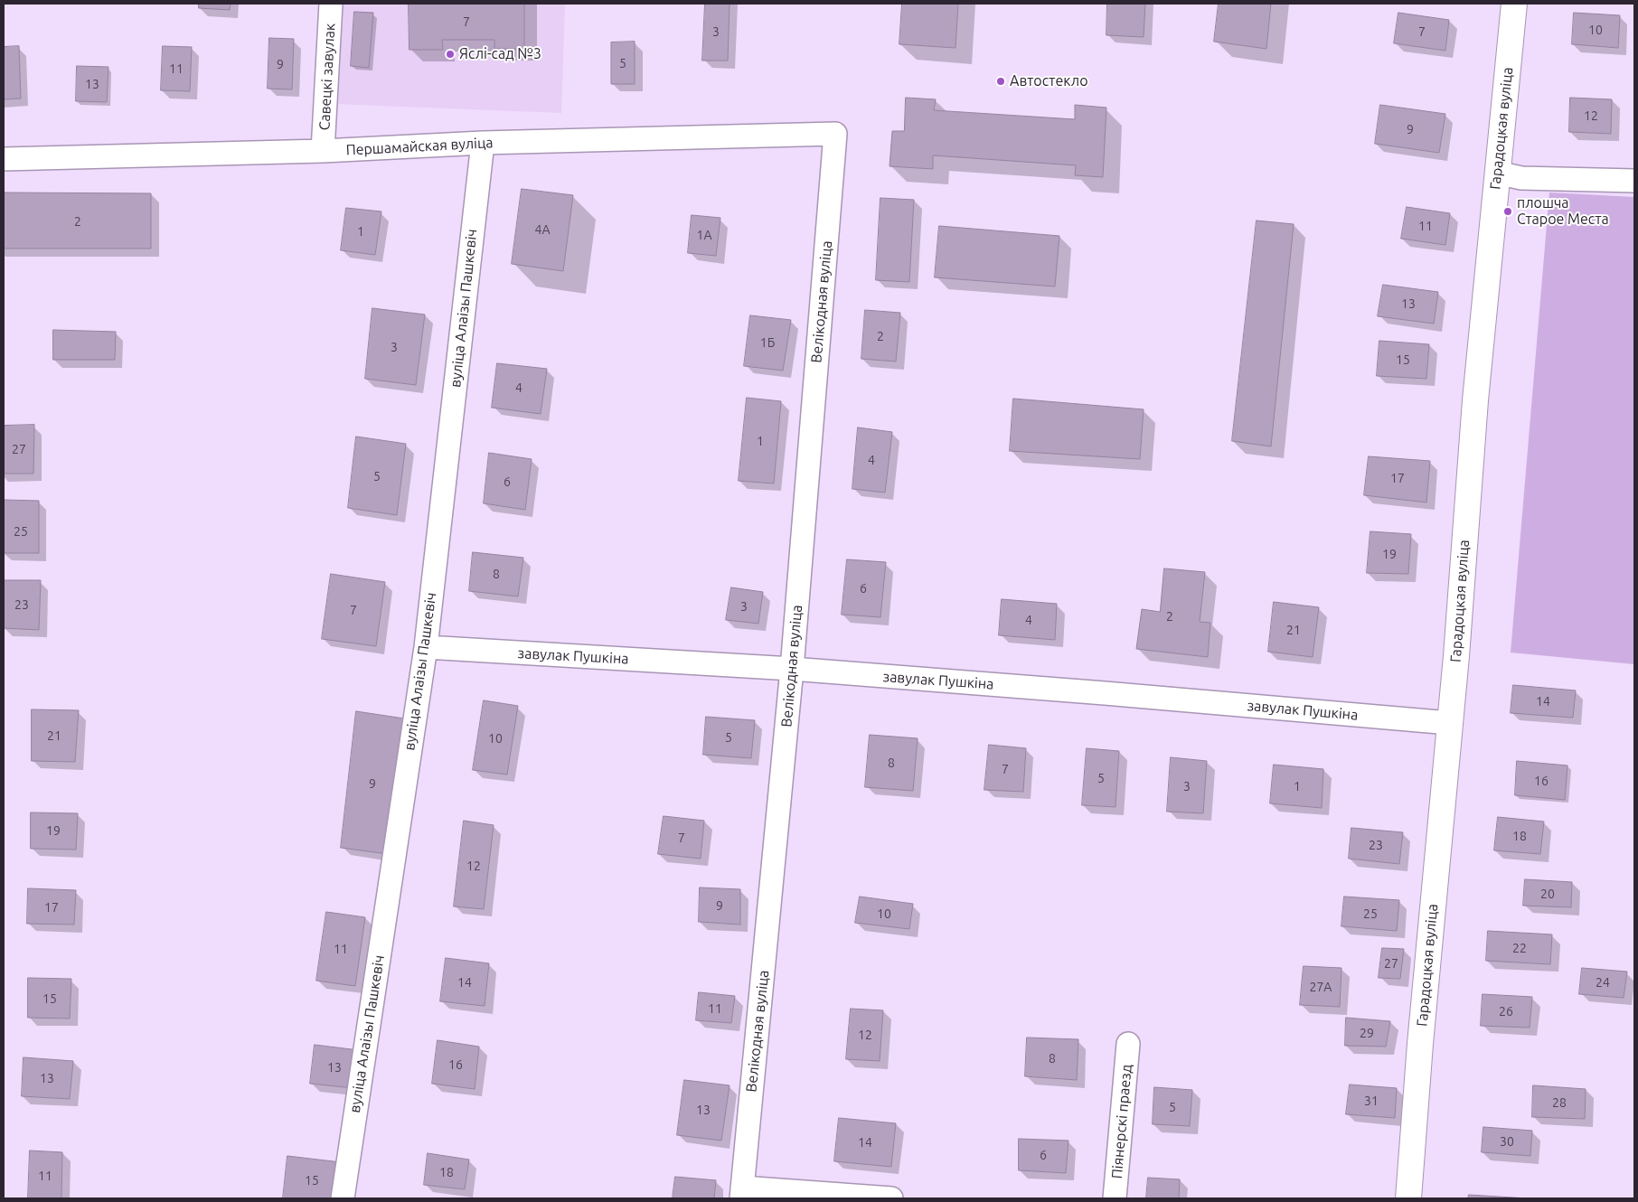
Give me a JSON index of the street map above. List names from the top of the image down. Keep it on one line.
{"streets":{"street":["Савецкі завулак","Гарадоцкая вуліца","Першамайская вуліца","Велікодная вуліца","вуліца Алаізы Пашкевіч","завулак Пушкіна","Піянерскі праезд"]},"crossings":[["Савецкі завулак","Першамайская вуліца"],["Гарадоцкая вуліца","завулак Пушкіна"],["Першамайская вуліца","Велікодная вуліца"],["Першамайская вуліца","вуліца Алаізы Пашкевіч"],["Велікодная вуліца","завулак Пушкіна"],["вуліца Алаізы Пашкевіч","завулак Пушкіна"]],"places":["Яслі-сад №3","Автостекло","плошча Старое Места"],"house_numbers":["7","10","3","7","5","9","11","13","12","9","2","11","4А","1","1А","13","2","1Б","3","15","4","1","27","4","5","17","6","25","19","8","6","23","3","7","2","4","21","14","21","5","10","8","7","5","16","9","3","1","19","18","7","23","12","20","9","17","10","25","22","11","27","14","24","27А","15","11","26","29","12","8","16","13","13","31","28","5","13","30","14","6","18","11","15"]}
